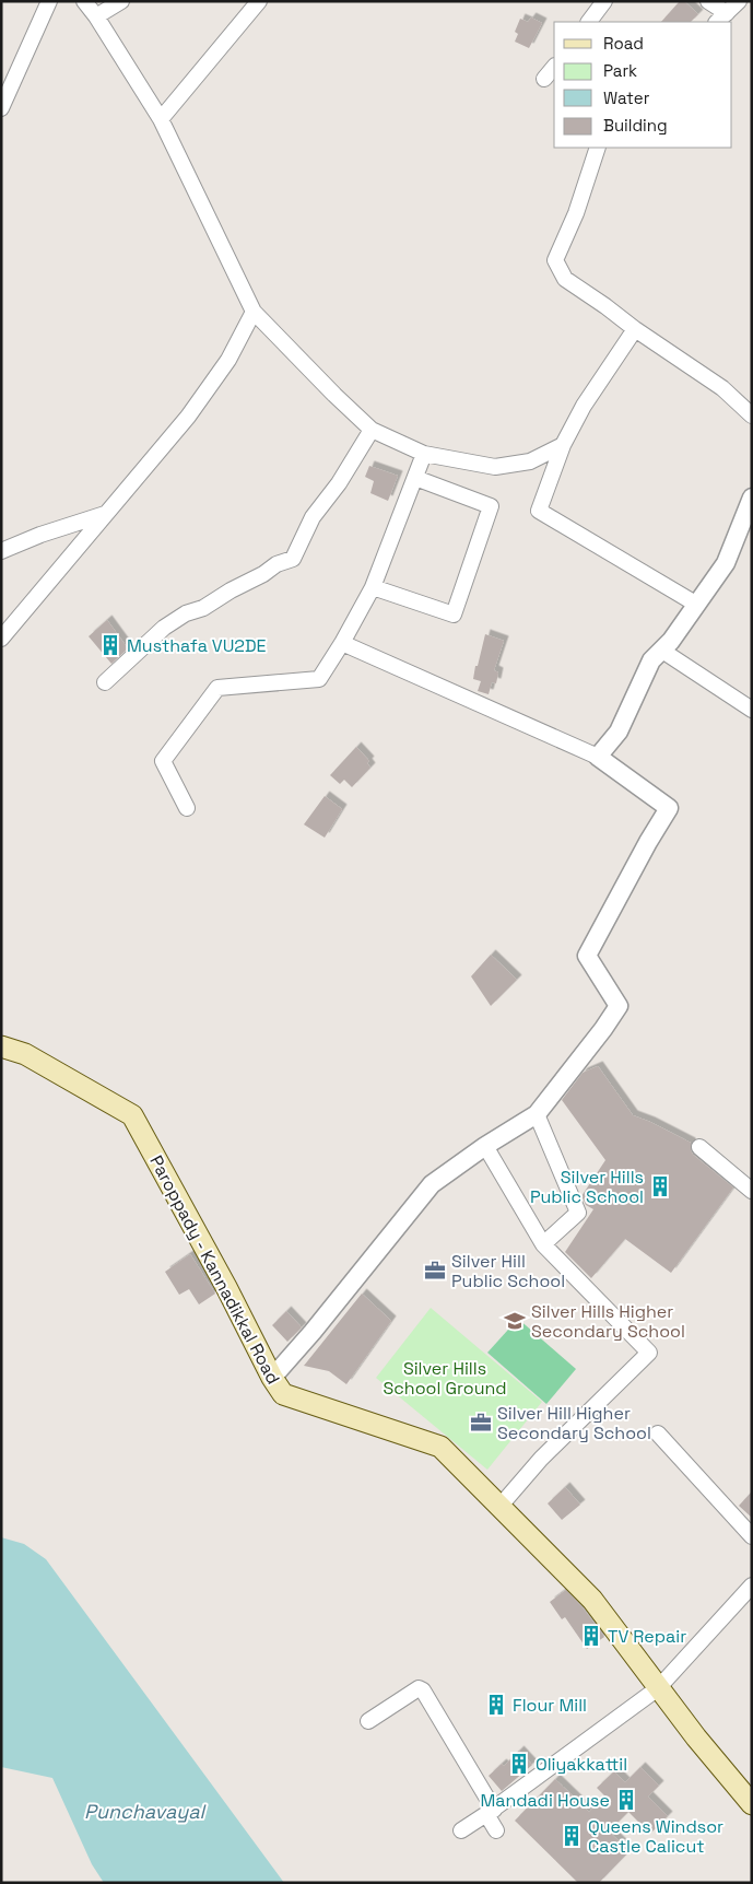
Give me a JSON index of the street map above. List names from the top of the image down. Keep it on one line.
{"streets":{"main road":["Paroppady - Kannadikkal Road"]},"water":["Punchavayal"],"parks":["Silver Hills School Ground"],"places":{"building":["Musthafa VU2DE","Silver Hills Public School","TV Repair","Flour Mill","Oliyakkattil","Mandadi House","Queens Windsor Castle Calicut"],"office":["Silver Hill Public School","Silver Hill Higher Secondary School"],"school or university":["Silver Hills Higher Secondary School"]},"legend":["Road","Park","Water","Building"]}
